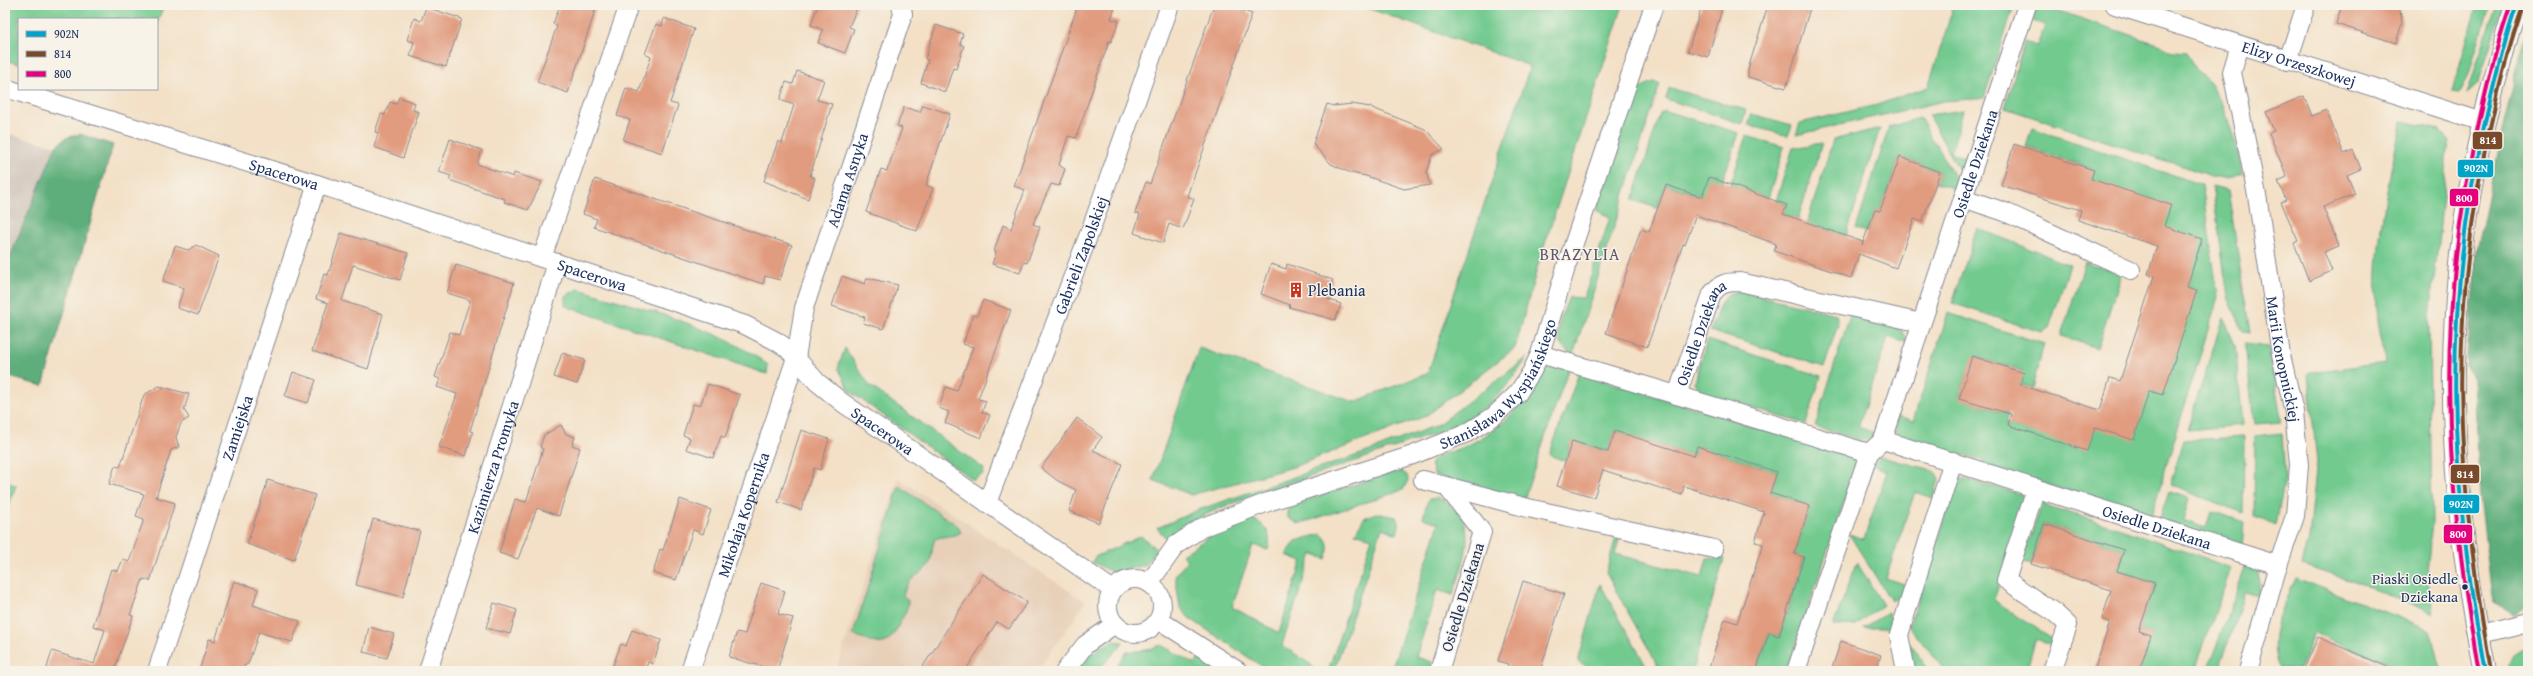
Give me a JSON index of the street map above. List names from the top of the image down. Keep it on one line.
{"streets":{"street":["Elizy Orzeszkowej","Osiedle Dziekana","Spacerowa","Adama Asnyka","Gabrieli Zapolskiej","Marii Konopnickiej","Stanisława Wyspiańskiego","Zamiejska","Kazimierza Promyka","Mikołaja Kopernika"]},"crossings":[["Elizy Orzeszkowej","Marii Konopnickiej"],["Osiedle Dziekana","Marii Konopnickiej"],["Osiedle Dziekana","Stanisława Wyspiańskiego"],["Spacerowa","Adama Asnyka"],["Spacerowa","Gabrieli Zapolskiej"],["Spacerowa","Stanisława Wyspiańskiego"],["Spacerowa","Zamiejska"],["Spacerowa","Kazimierza Promyka"],["Spacerowa","Mikołaja Kopernika"],["Adama Asnyka","Mikołaja Kopernika"]],"districts":["BRAZYLIA"],"places":{"building":["Plebania"],"other":["Piaski Osiedle Dziekana"]},"lines":["transit line 902N","transit line 800","transit line 814"],"legend":["902N","814","800"]}
